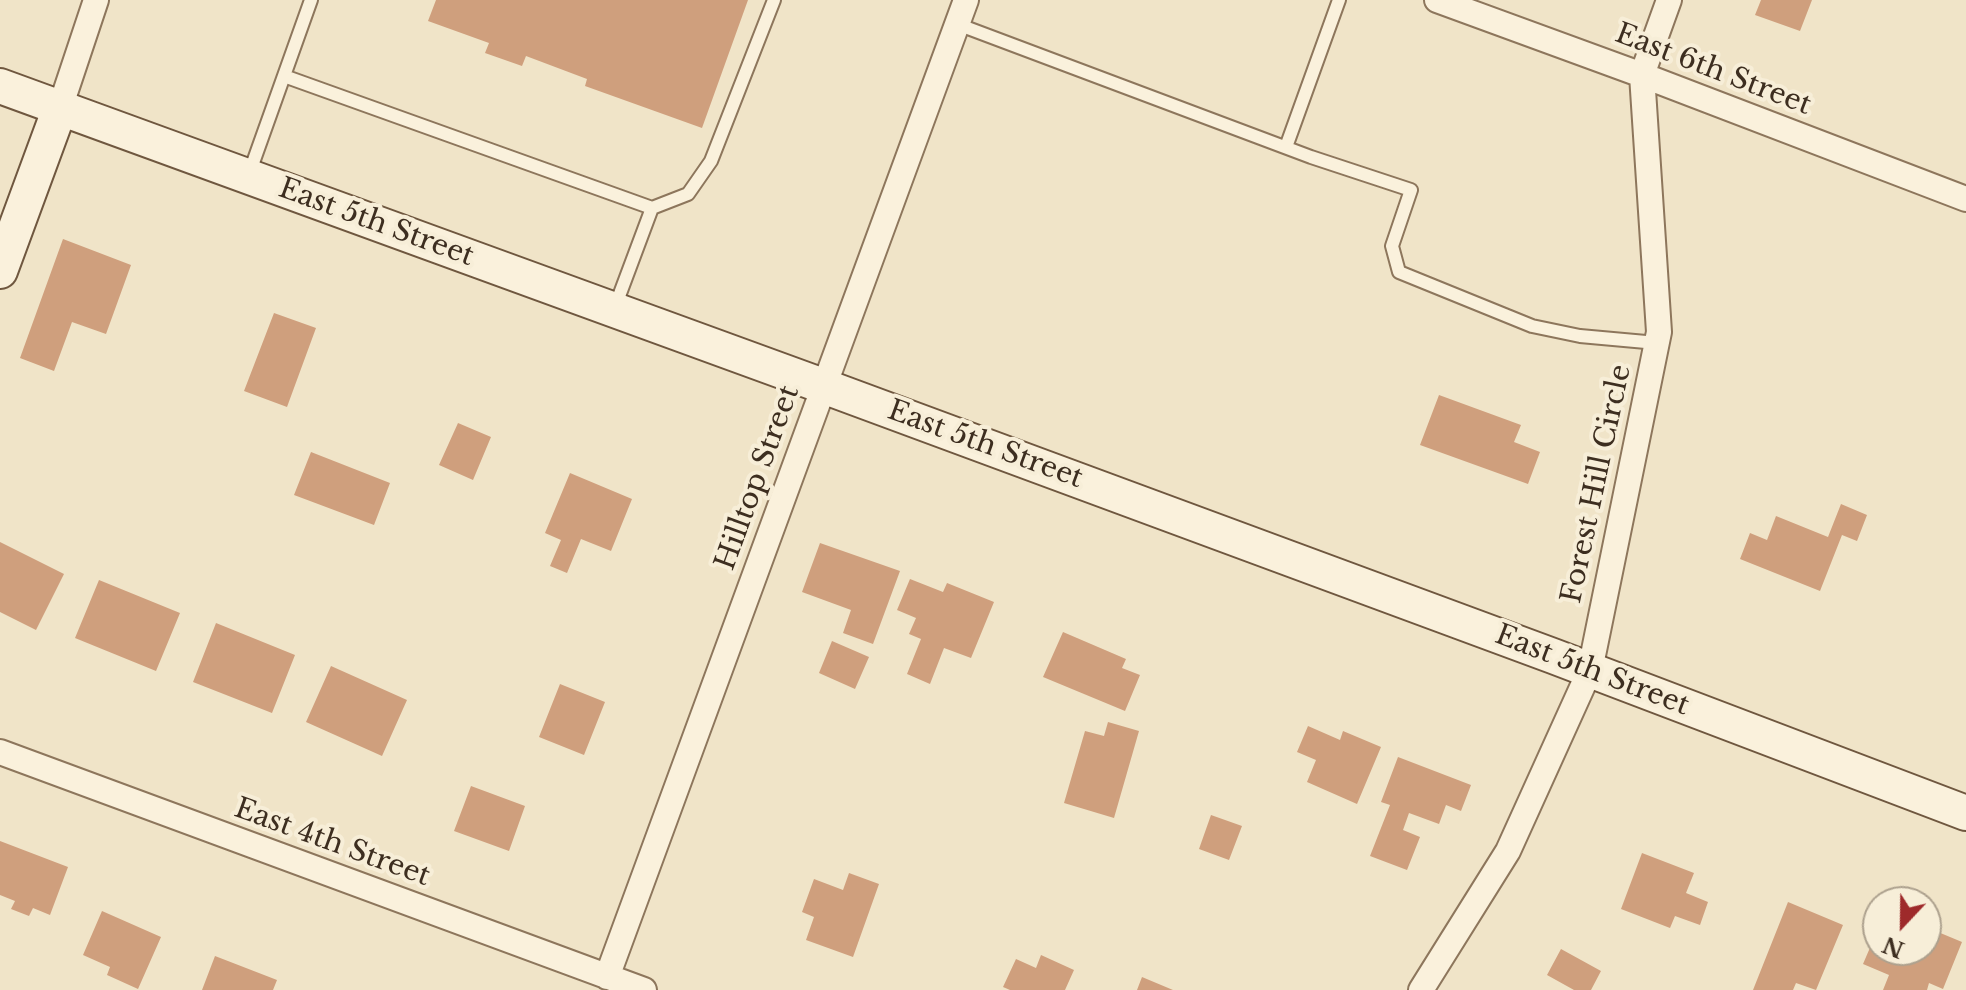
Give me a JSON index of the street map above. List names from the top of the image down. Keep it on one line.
{"streets":{"main road":["East 5th Street"],"street":["East 6th Street","Hilltop Street","Forest Hill Circle","East 4th Street"]},"crossings":[["East 6th Street","Forest Hill Circle"],["East 5th Street","Hilltop Street"],["East 5th Street","Forest Hill Circle"],["Hilltop Street","East 4th Street"]],"north":"bottom"}
